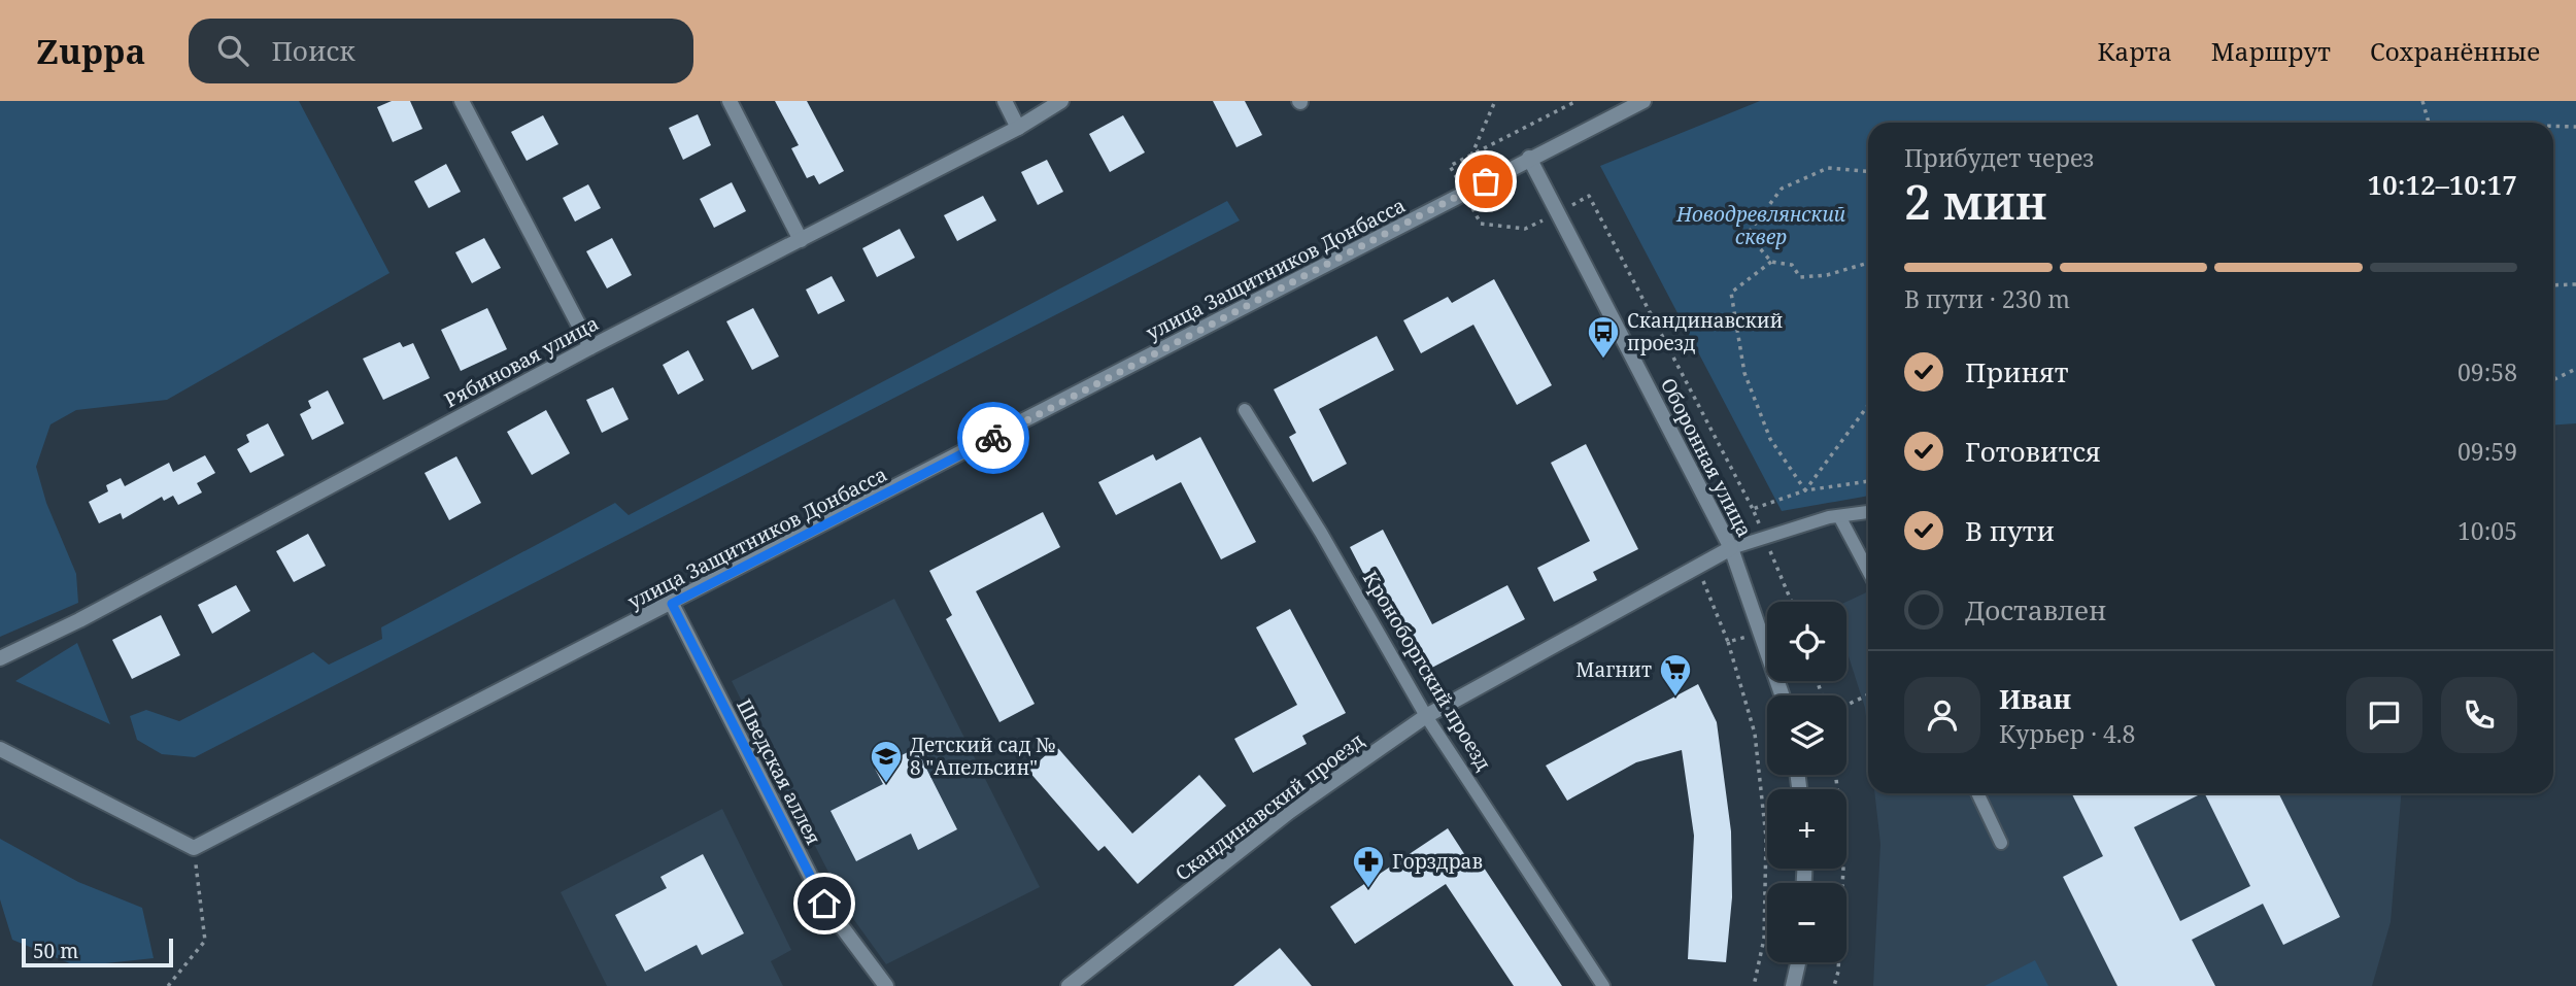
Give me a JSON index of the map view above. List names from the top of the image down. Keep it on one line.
{"streets":{"street":["улица Защитников Донбасса","Рябиновая улица","Оборонная улица","Шведская аллея","Скандинавский проезд"],"lane":["Кроноборгский проезд"]},"crossings":[["улица Защитников Донбасса","Оборонная улица"],["улица Защитников Донбасса","Шведская аллея"],["Оборонная улица","Скандинавский проезд"],["Кроноборгский проезд","Скандинавский проезд"]],"parks":["Новодревлянский сквер"],"places":{"bus stop":["Скандинавский проезд"],"supermarket":["Магнит"],"school or university":["Детский сад № 8 \"Апельсин\""],"pharmacy":["Горздрав"]},"scale_bar":"50 m","page":{"header":"Zuppa","search":"Поиск","nav":["Карта","Маршрут","Сохранённые"],"heading":["2 мин","Прибудет через","10:12–10:17"],"panel":["Иван","Курьер · 4.8"],"bar":"В пути · 230 m","list":[["Принят","09:58"],["Готовится","09:59"],["В пути","10:05"],"Доставлен"],"map_buttons":["+","−"],"scale":"50 m"}}
